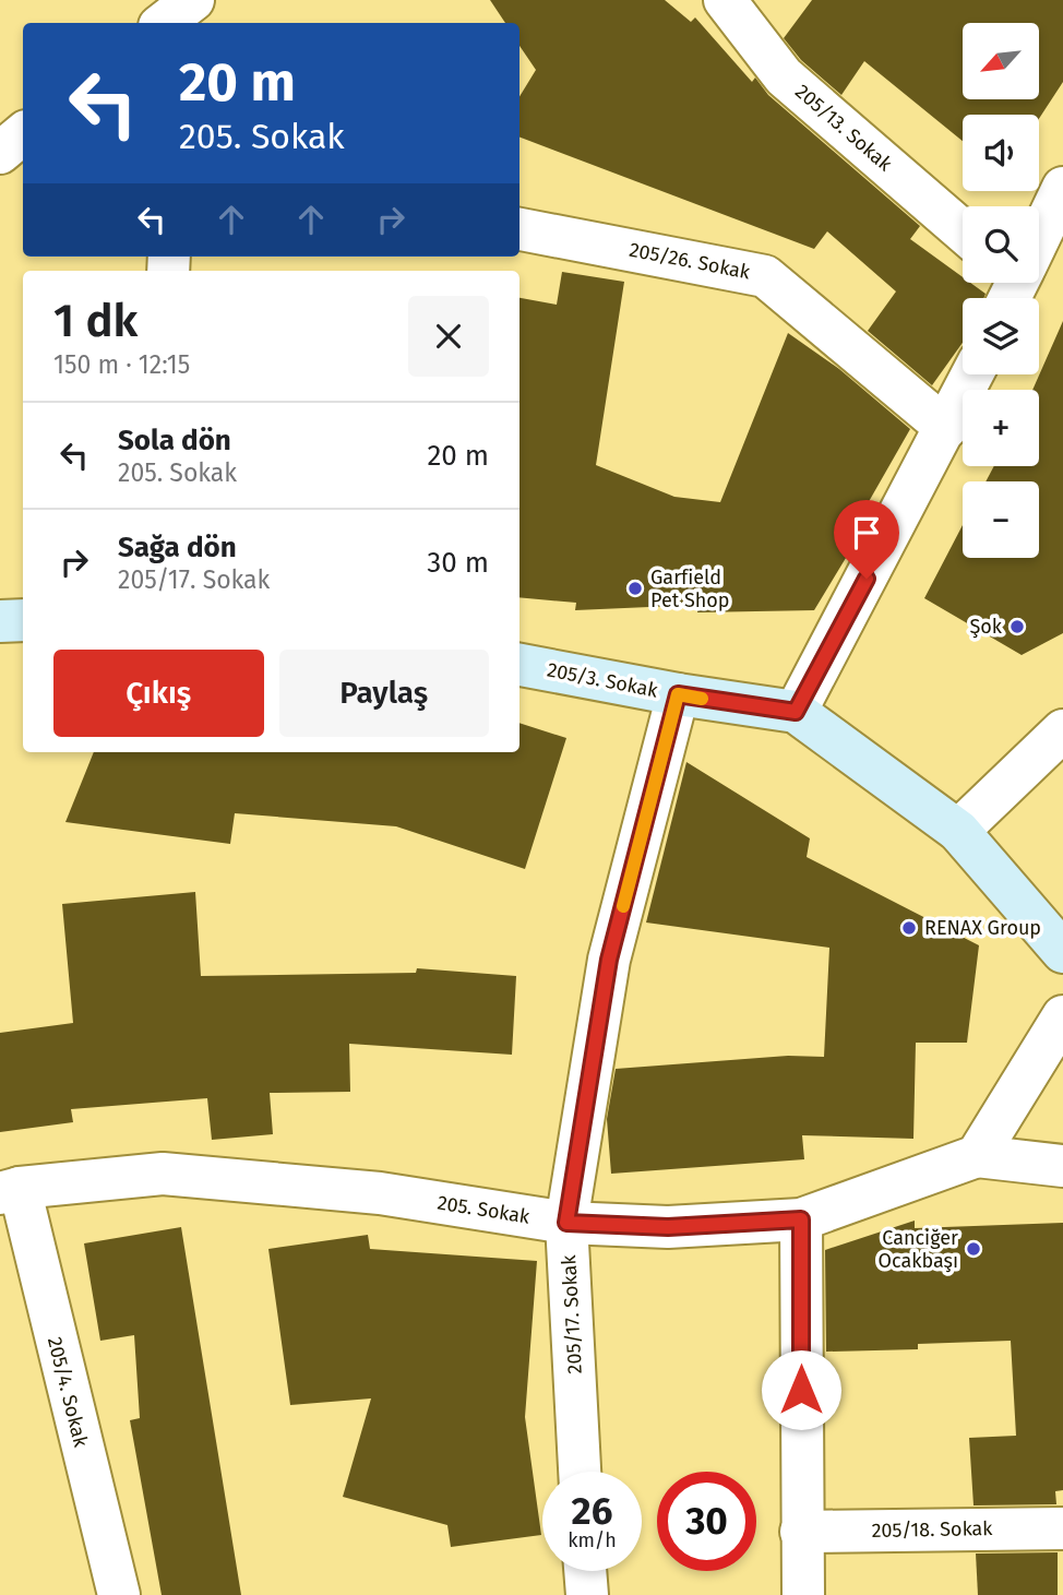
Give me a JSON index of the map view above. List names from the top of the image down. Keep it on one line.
{"streets":{"main road":["205/3. Sokak"],"street":["205/13. Sokak","205/26. Sokak","205. Sokak","205/17. Sokak","205/4. Sokak","205/18. Sokak"]},"crossings":[["205/3. Sokak","205/17. Sokak"],["205. Sokak","205/17. Sokak"],["205. Sokak","205/4. Sokak"]],"places":["Garfield Pet Shop","Şok","RENAX Group","Canciğer Ocakbaşı"],"north":"bottom left","page":{"map_buttons":["+","−"],"turn":["20 m","205. Sokak"],"heading":["1 dk","150 m · 12:15"],"list":[{"name":"Sola dön","note":"205. Sokak","value":"20 m"},{"name":"Sağa dön","note":"205/17. Sokak","value":"30 m"}],"buttons":["Çıkış","Paylaş"],"speed":"26 km/h","limit":"30"}}
